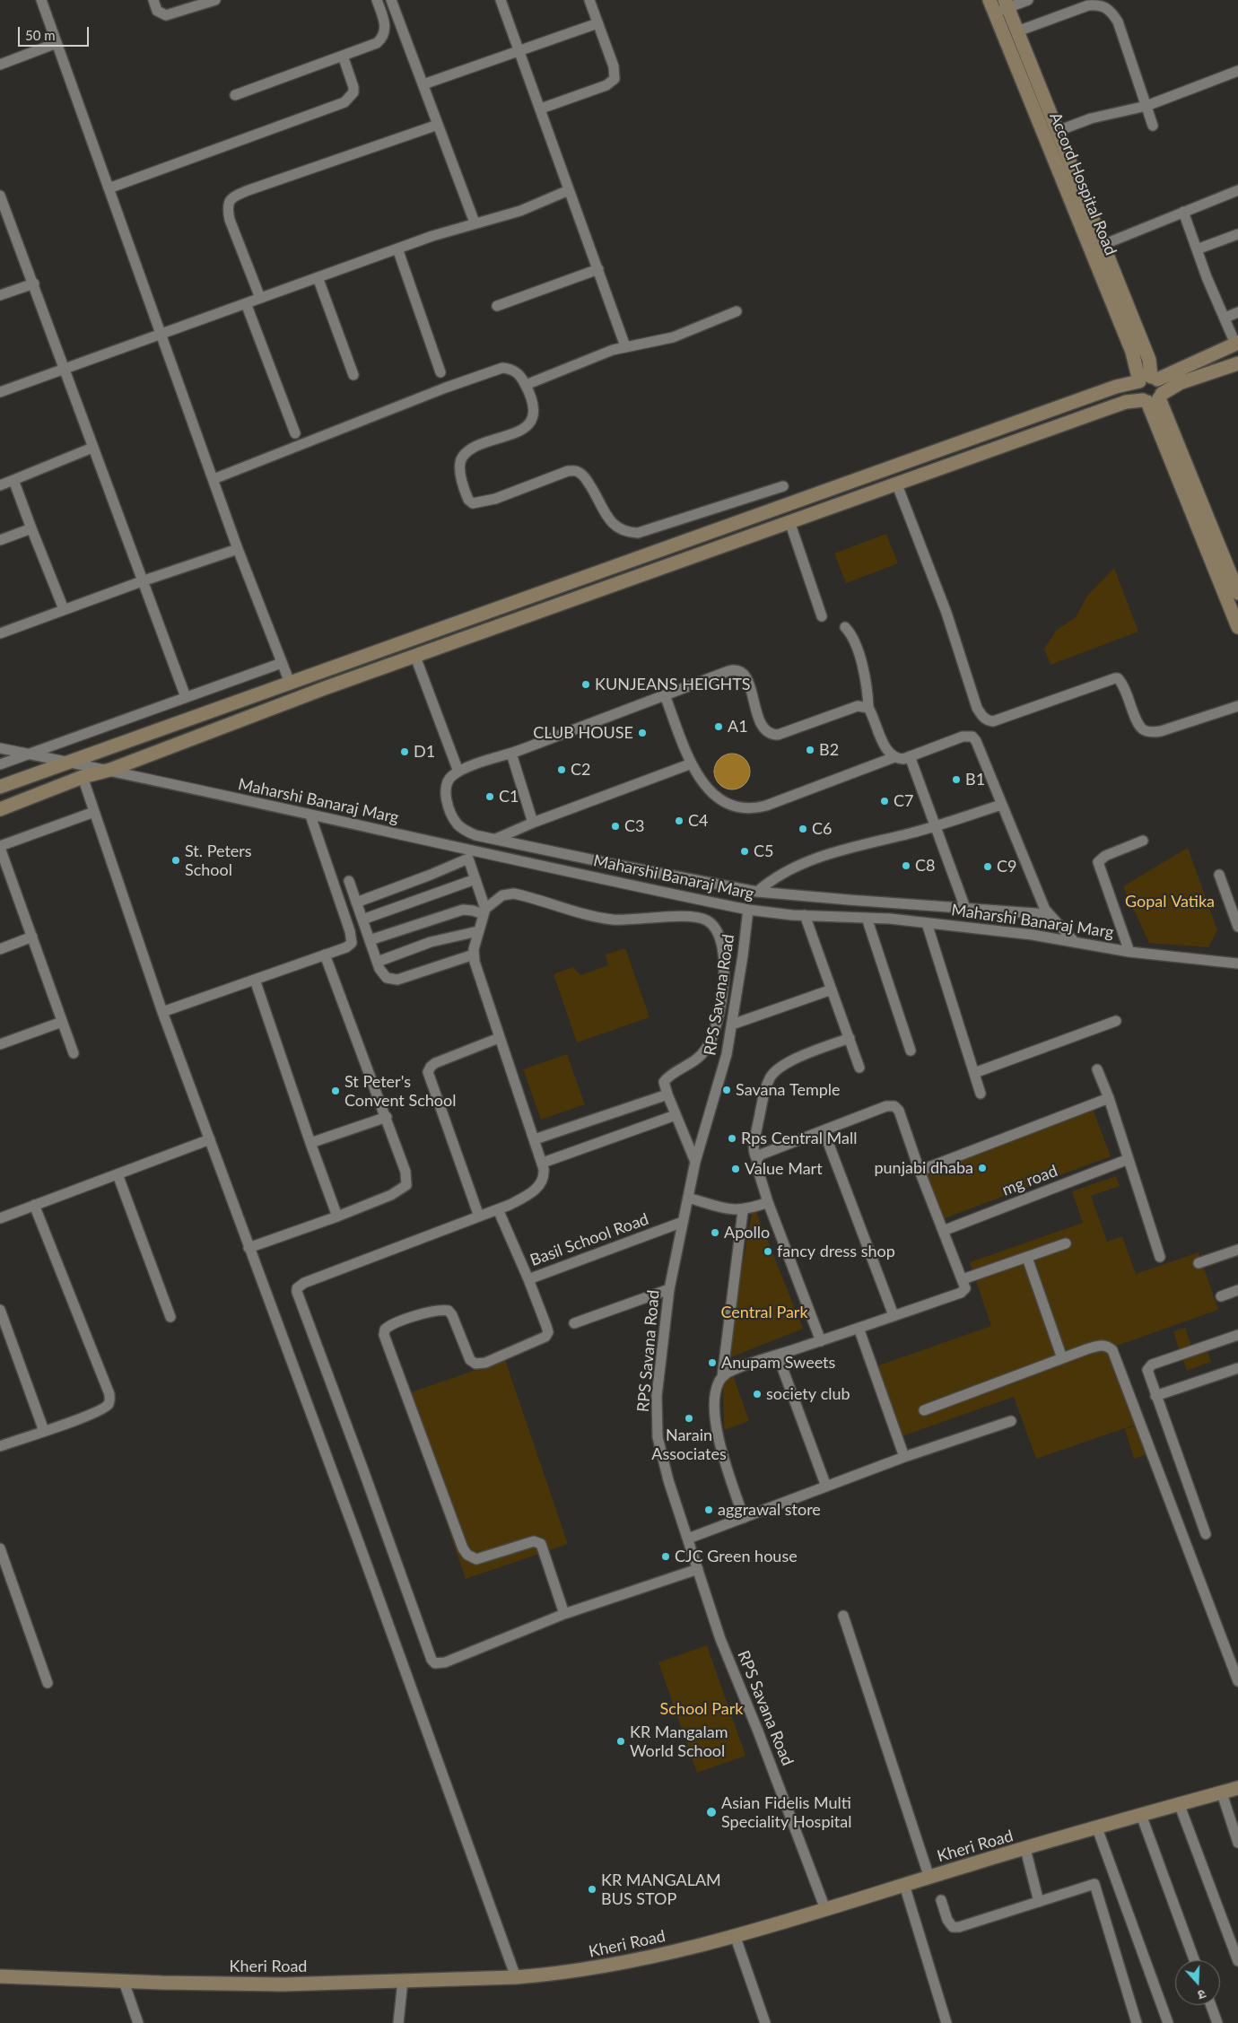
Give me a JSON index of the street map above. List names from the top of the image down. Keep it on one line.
{"streets":{"street":["Accord Hospital Road","Maharshi Banaraj Marg","RPS Savana Road","mg road","Basil School Road","Kheri Road"]},"crossings":[["Maharshi Banaraj Marg","RPS Savana Road"],["RPS Savana Road","Basil School Road"],["RPS Savana Road","Kheri Road"]],"parks":["Gopal Vatika","Central Park","School Park"],"places":["KUNJEANS HEIGHTS","A1","CLUB HOUSE","B2","D1","C2","B1","C1","C7","C4","C3","C6","C5","St. Peters School","C8","C9","Savana Temple","St Peter's Convent School","Rps Central Mall","punjabi dhaba","Value Mart","Apollo","fancy dress shop","Anupam Sweets","society club","Narain Associates","aggrawal store","CJC Green house","KR Mangalam World School","Asian Fidelis Multi Speciality Hospital","KR MANGALAM BUS STOP"],"scale_bar":"50 m","north":"bottom"}
